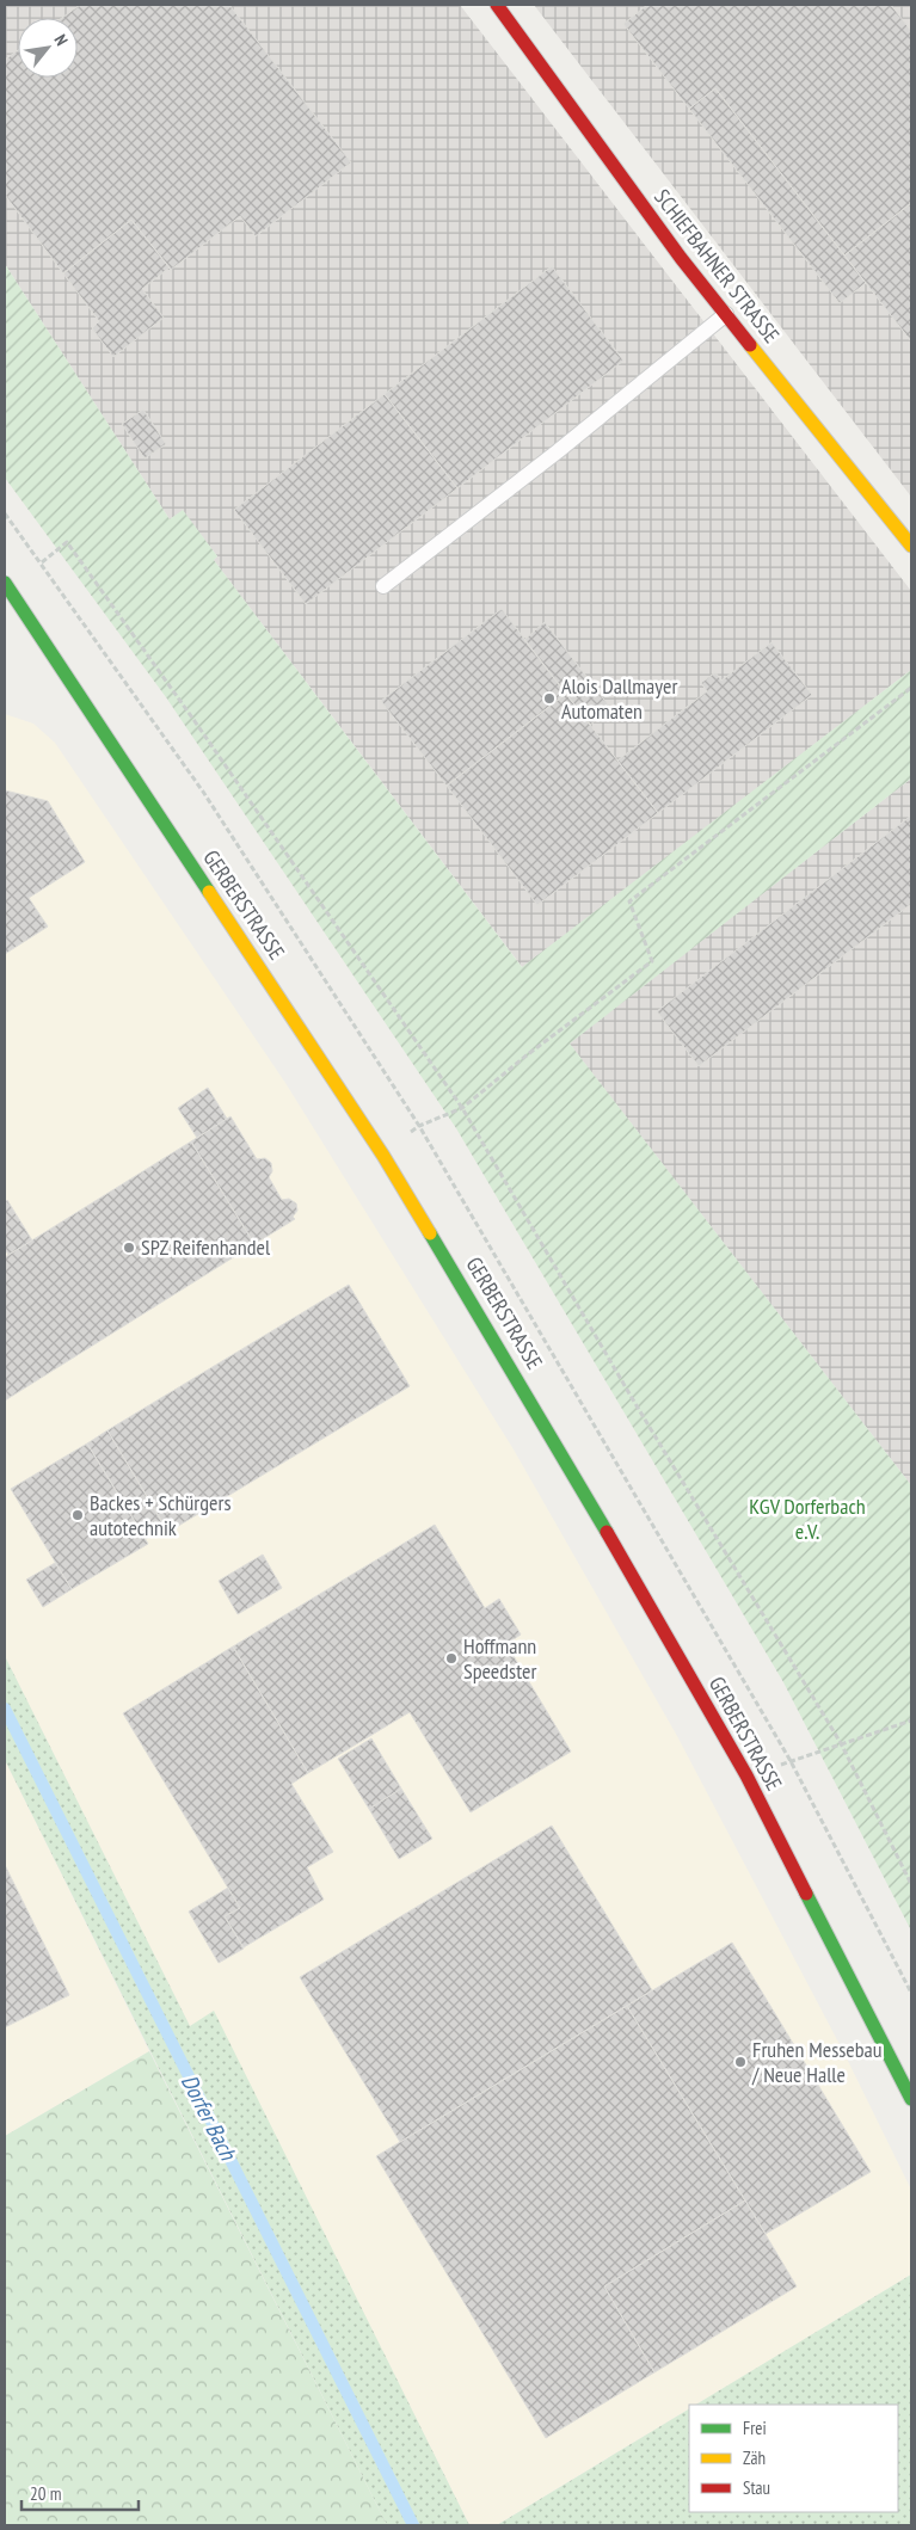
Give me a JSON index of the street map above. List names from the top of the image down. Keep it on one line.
{"streets":{"street":["SCHIEFBAHNER STRASSE","GERBERSTRASSE"]},"water":["Dorfer Bach"],"parks":["KGV Dorferbach e.V."],"places":["Alois Dallmayer Automaten","SPZ Reifenhandel","Backes + Schürgers autotechnik","Hoffmann Speedster","Fruhen Messebau / Neue Halle"],"legend":["Frei","Zäh","Stau"],"scale_bar":"20 m","north":"top right"}
